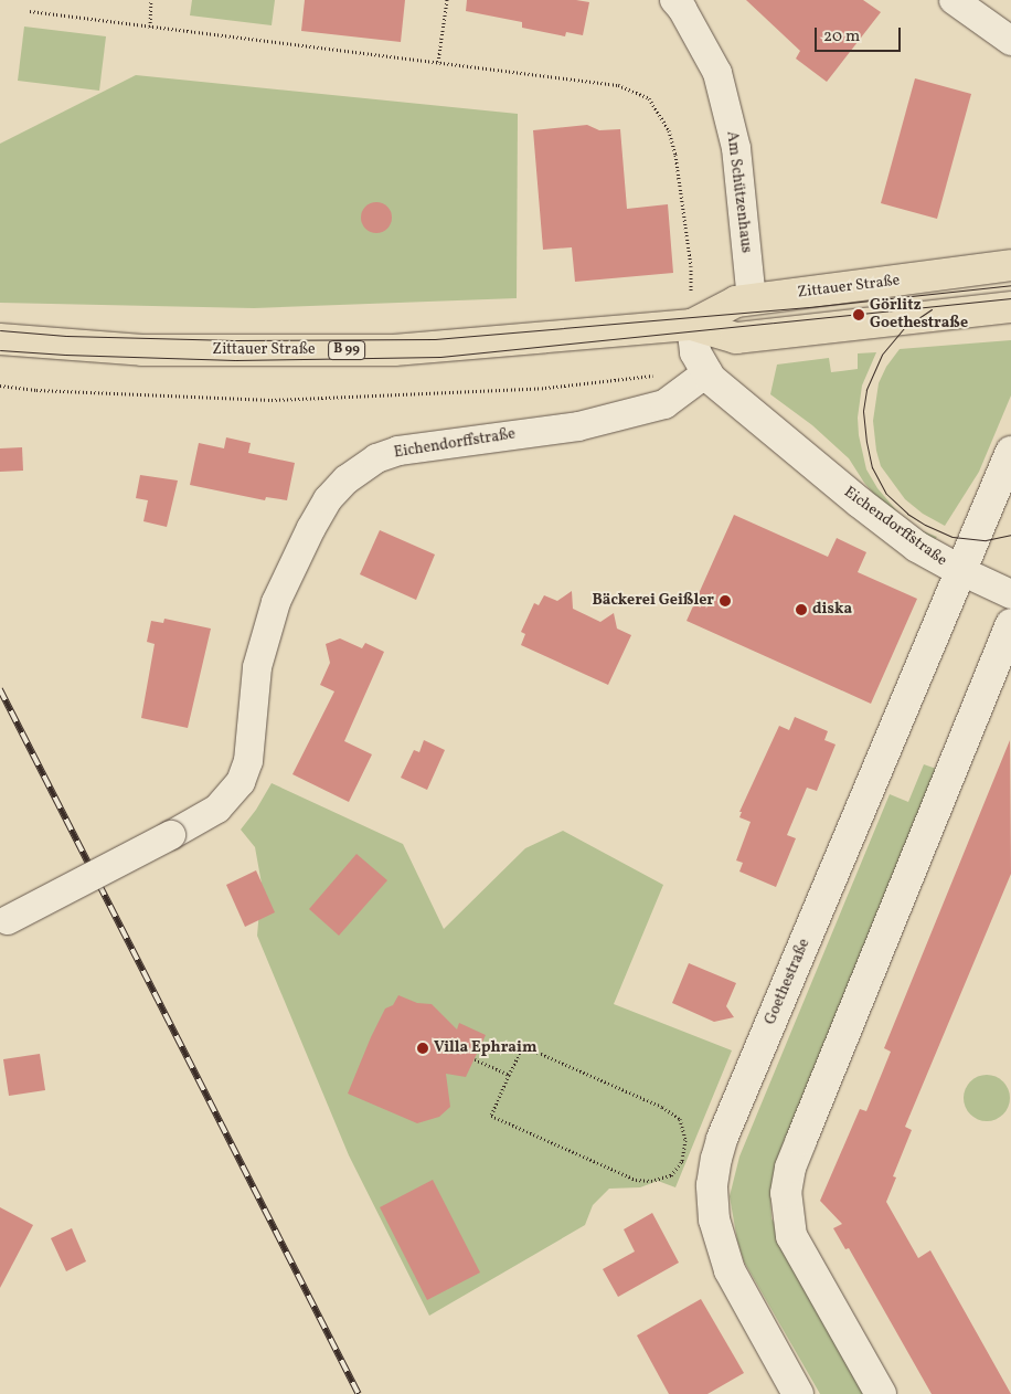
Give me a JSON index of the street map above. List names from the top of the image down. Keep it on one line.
{"streets":{"main road":["Zittauer Straße","B 99"],"street":["Am Schützenhaus","Eichendorffstraße","Goethestraße"]},"crossings":[["Am Schützenhaus","Zittauer Straße"],["Zittauer Straße","Eichendorffstraße"],["Eichendorffstraße","Goethestraße"]],"places":["Görlitz Goethestraße","Bäckerei Geißler","diska","Villa Ephraim"],"scale_bar":"20 m"}
